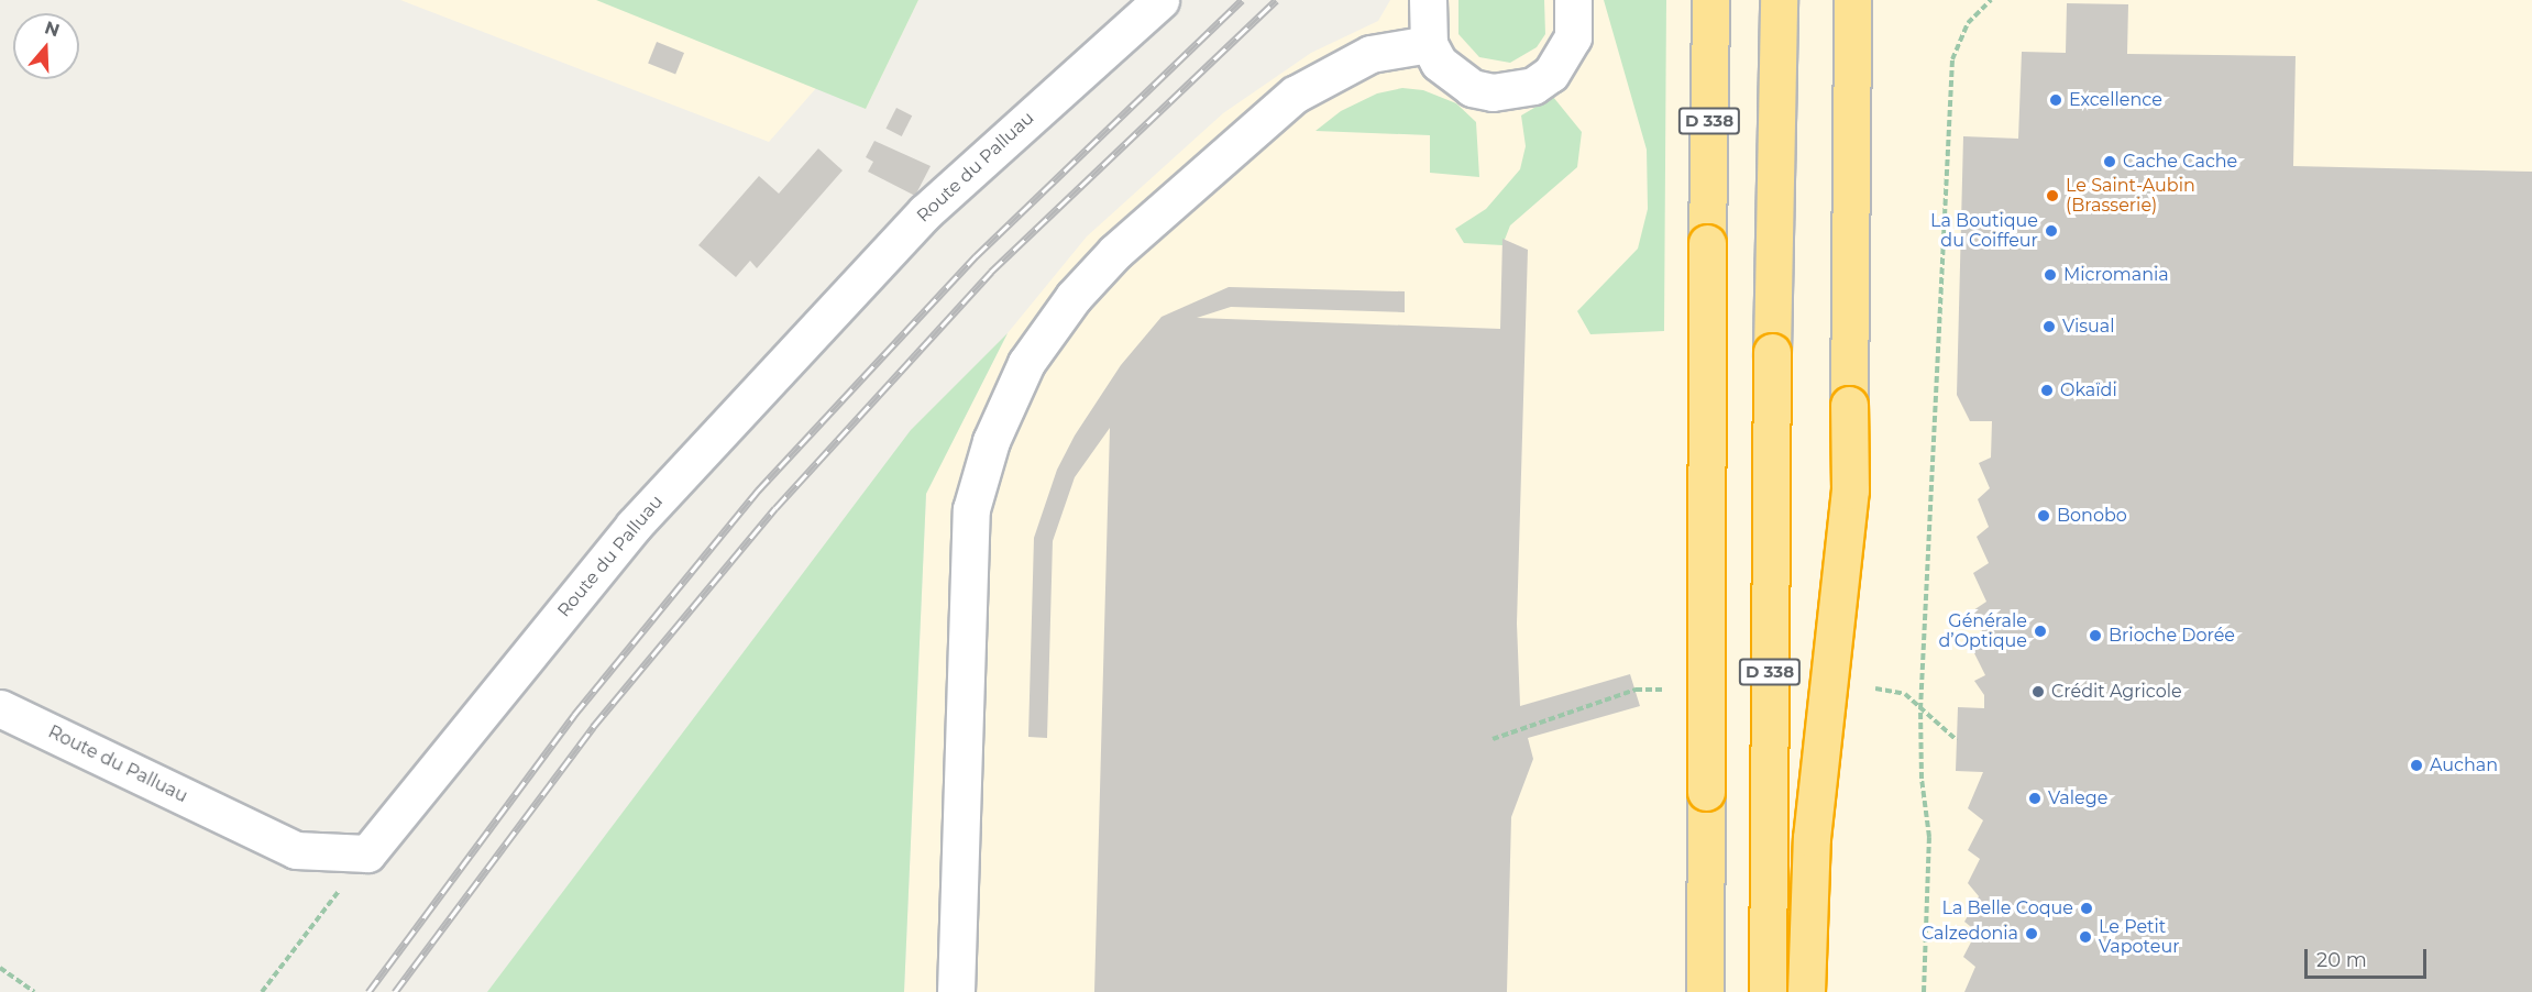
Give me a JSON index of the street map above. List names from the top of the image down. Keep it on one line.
{"streets":{"highway":["D 338"],"street":["Route du Palluau"]},"places":["Excellence","Cache Cache","Le Saint-Aubin (Brasserie)","La Boutique du Coiffeur","Micromania","Visual","Okaïdi","Bonobo","Générale d’Optique","Brioche Dorée","Crédit Agricole","Auchan","Valege","La Belle Coque","Calzedonia","Le Petit Vapoteur"],"scale_bar":"20 m","north":"top"}
